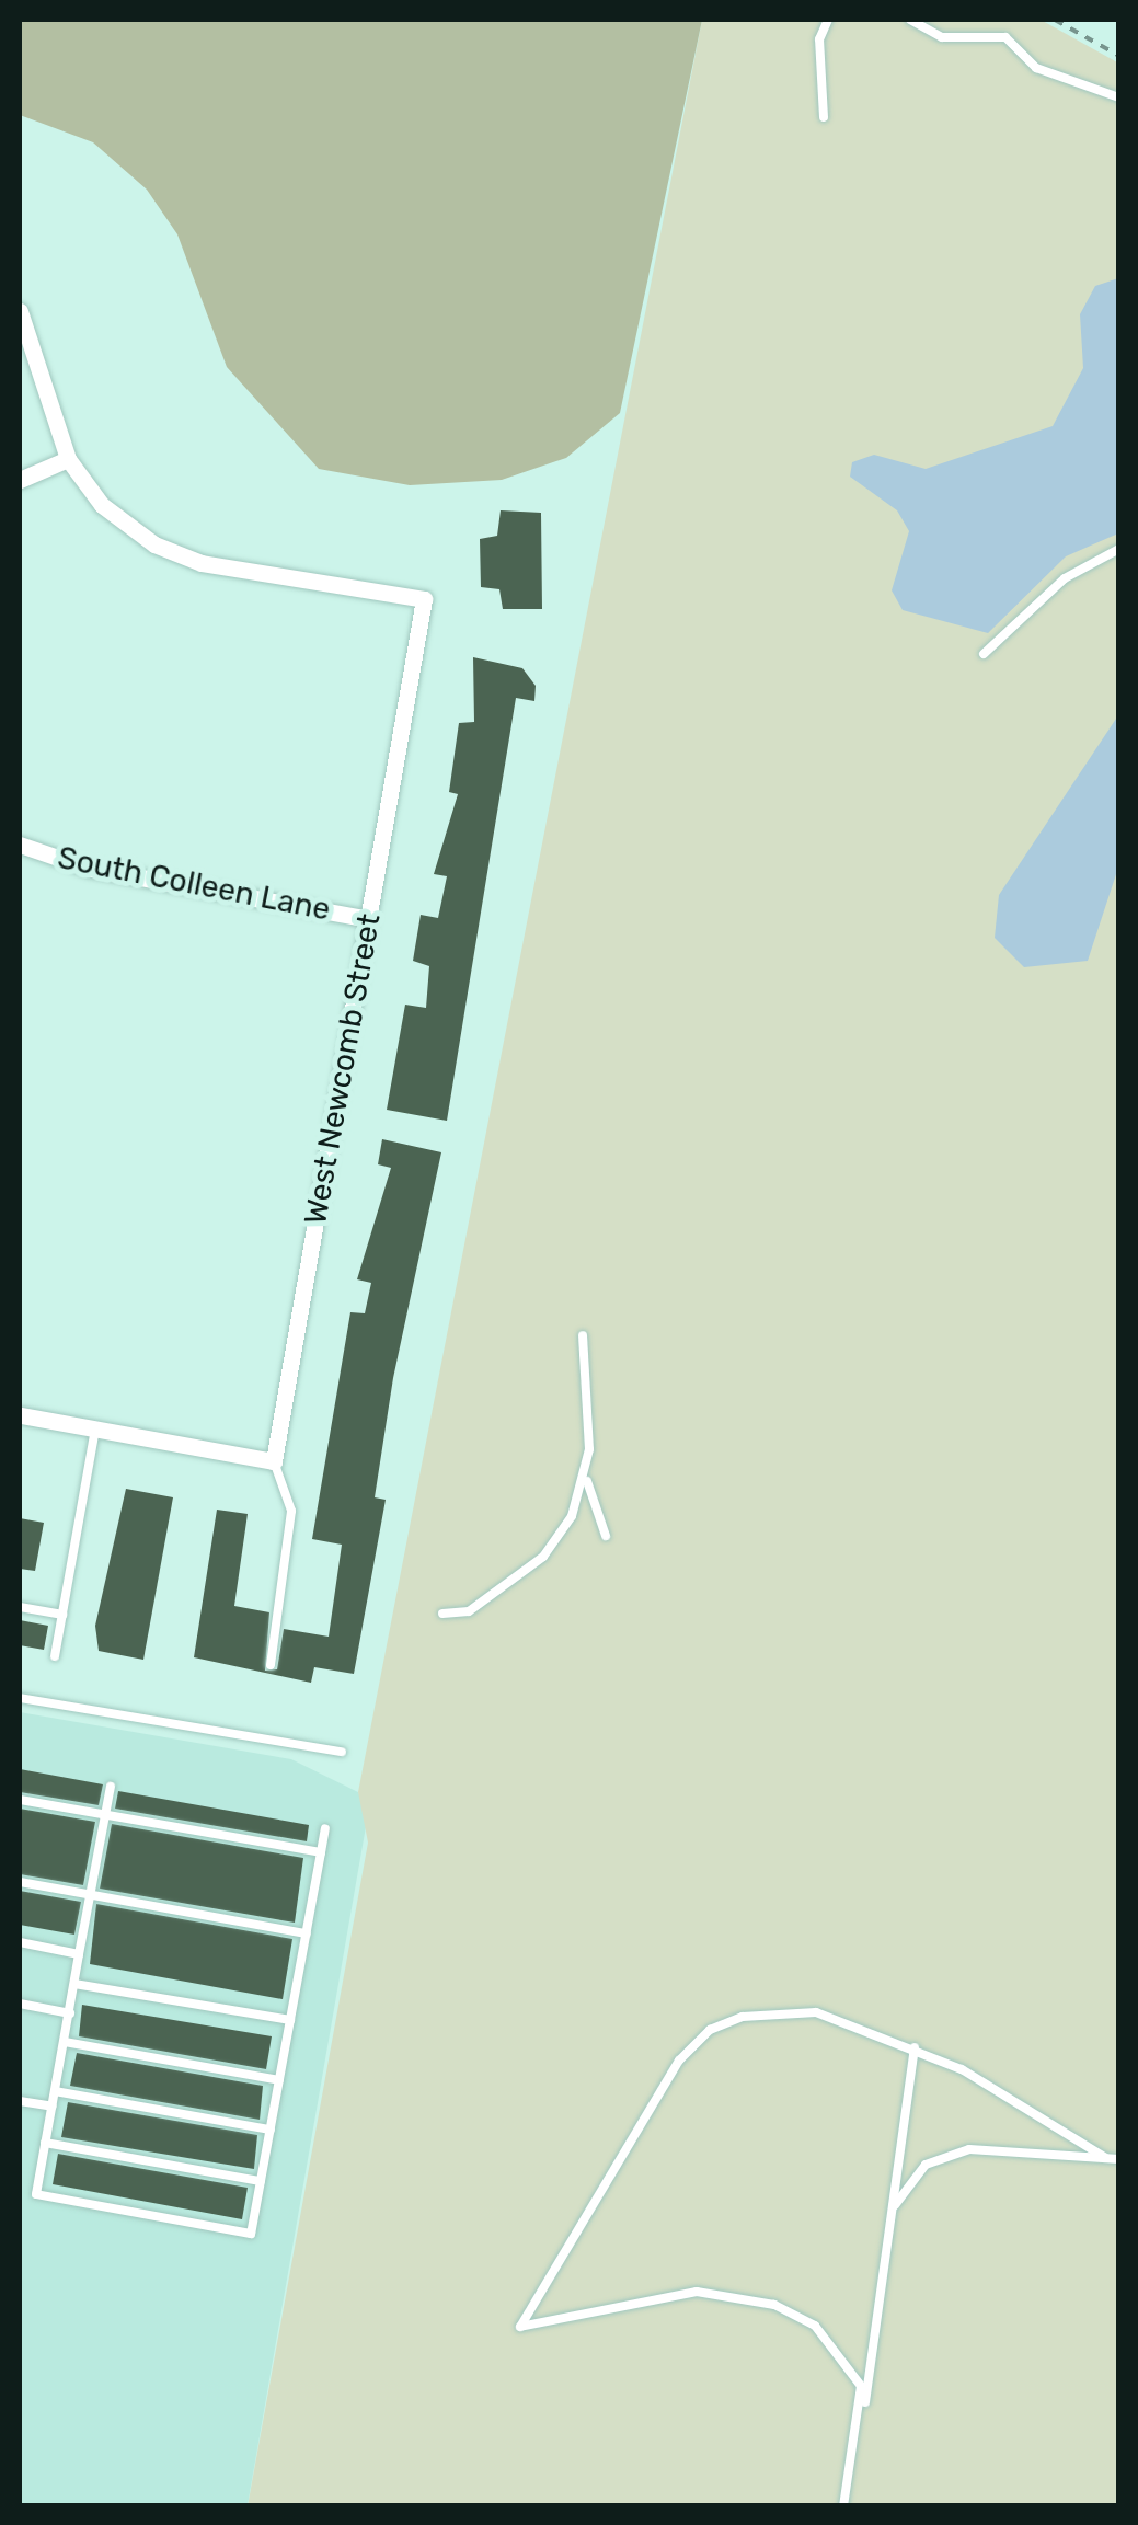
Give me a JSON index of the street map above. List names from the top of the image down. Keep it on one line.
{"streets":{"street":["South Colleen Lane","West Newcomb Street"]},"crossings":[["South Colleen Lane","West Newcomb Street"]]}
